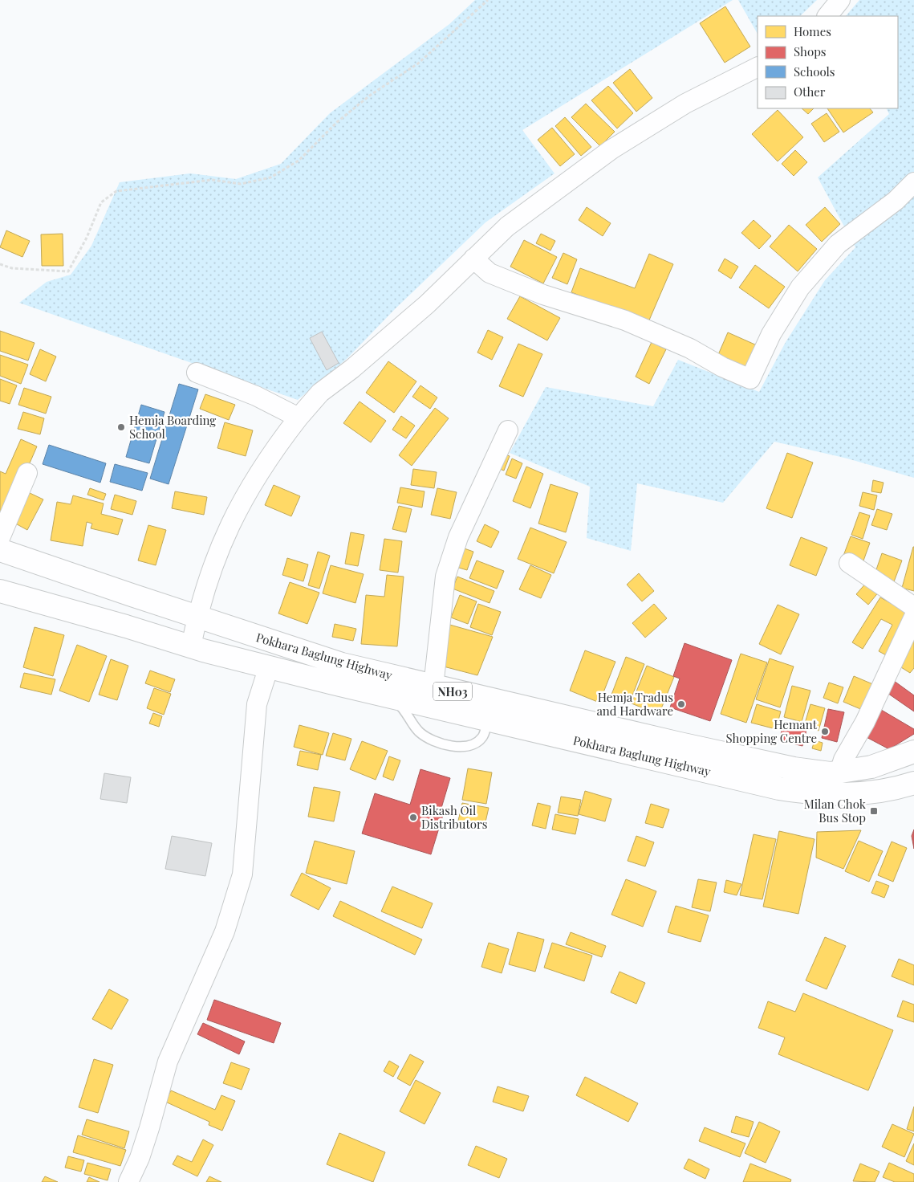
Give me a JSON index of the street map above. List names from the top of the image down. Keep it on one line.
{"streets":{"highway":["Pokhara Baglung Highway","NH03"]},"places":{"other":["Hemja Boarding School","Hemja Tradus and Hardware","Hemant Shopping Centre","Bikash Oil Distributors"],"transit":["Milan Chok Bus Stop"]},"legend":["Homes","Shops","Schools","Other"]}
